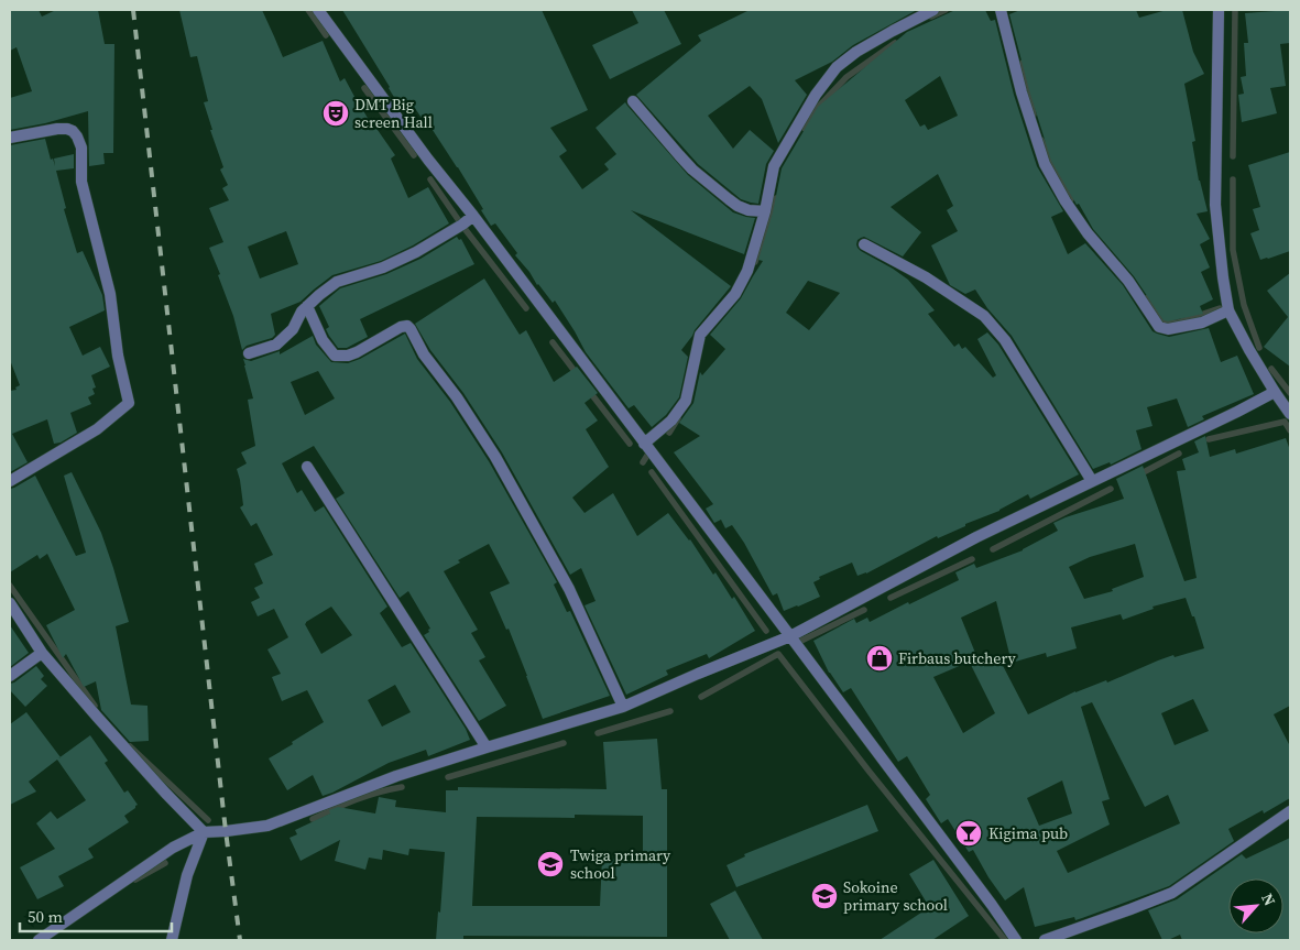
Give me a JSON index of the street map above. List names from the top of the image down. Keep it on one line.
{"places":{"theatre":["DMT Big screen Hall"],"shop":["Firbaus butchery"],"bar":["Kigima pub"],"school or university":["Twiga primary school","Sokoine primary school"]},"scale_bar":"50 m","north":"top right"}
